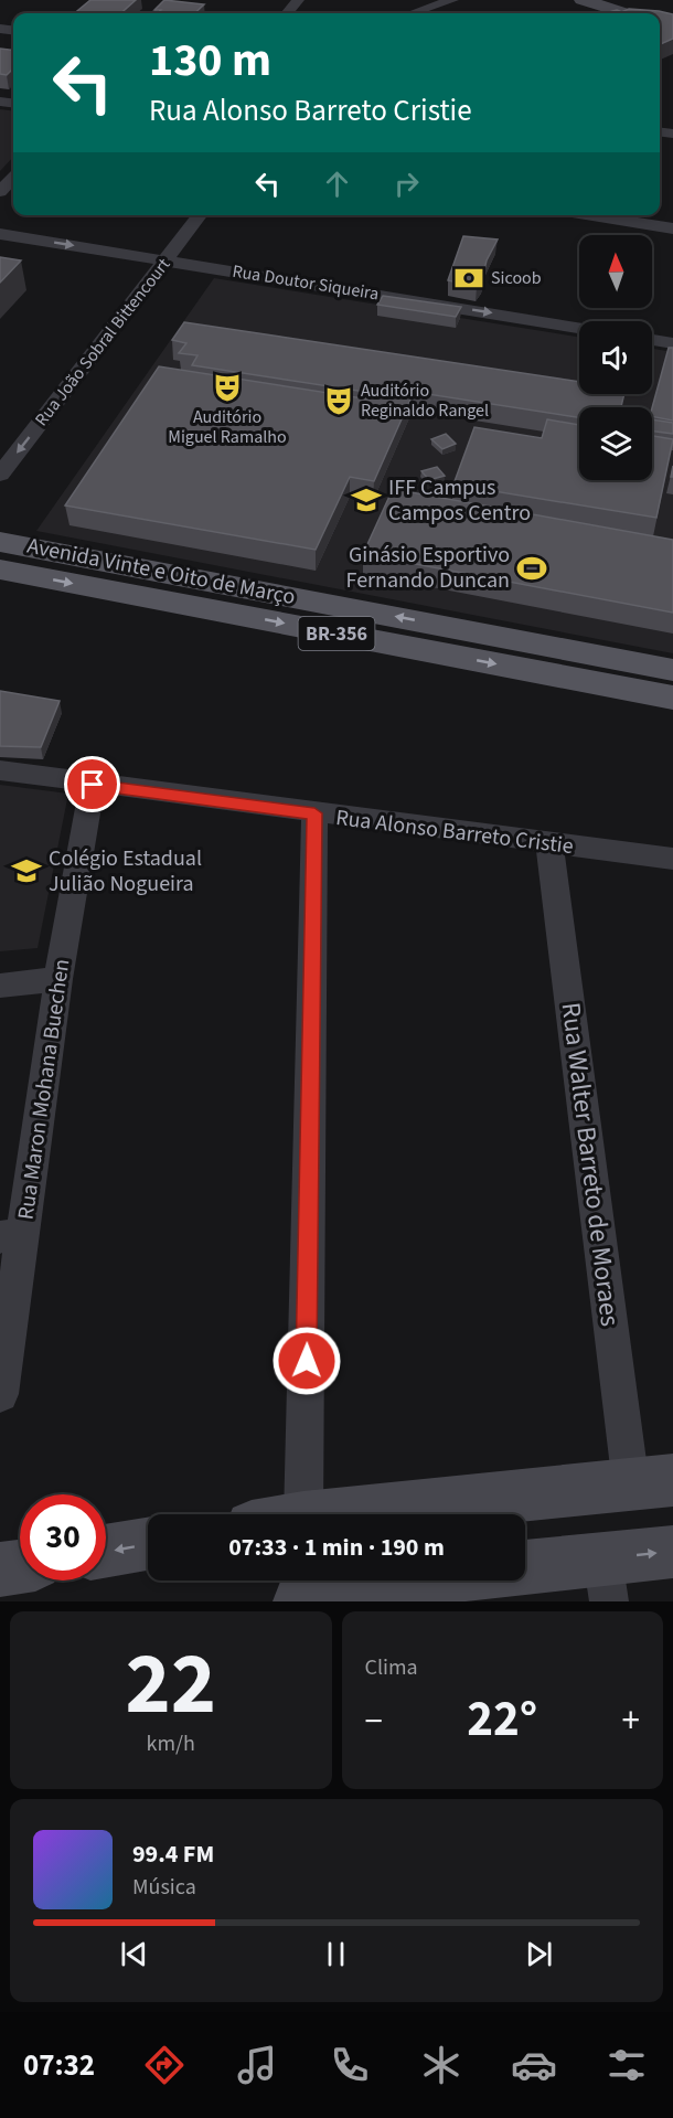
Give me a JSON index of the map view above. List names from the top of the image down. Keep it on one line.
{"streets":{"main road":["Avenida Vinte e Oito de Março","BR-356"],"street":["Rua Doutor Siqueira","Rua João Sobral Bittencourt","Rua Alonso Barreto Cristie","Rua Maron Mohana Buechen","Rua Walter Barreto de Moraes"]},"crossings":[["Rua Doutor Siqueira","Rua João Sobral Bittencourt"],["Rua Alonso Barreto Cristie","Rua Maron Mohana Buechen"],["Rua Alonso Barreto Cristie","Rua Walter Barreto de Moraes"]],"one_way":["Rua Doutor Siqueira","Rua João Sobral Bittencourt"],"places":{"bank":["Sicoob"],"theatre":["Auditório Miguel Ramalho","Auditório Reginaldo Rangel"],"school or university":["IFF Campus Campos Centro","Colégio Estadual Julião Nogueira"],"sports":["Ginásio Esportivo Fernando Duncan"]},"north":"top","page":{"turn":["130 m","Rua Alonso Barreto Cristie"],"limit":"30","trip":"07:33 · 1 min · 190 m","tile":[["22","km/h"],"Clima"],"heat":["−","22°","+"],"song":["99.4 FM","Música"],"tabs":"07:32"}}
